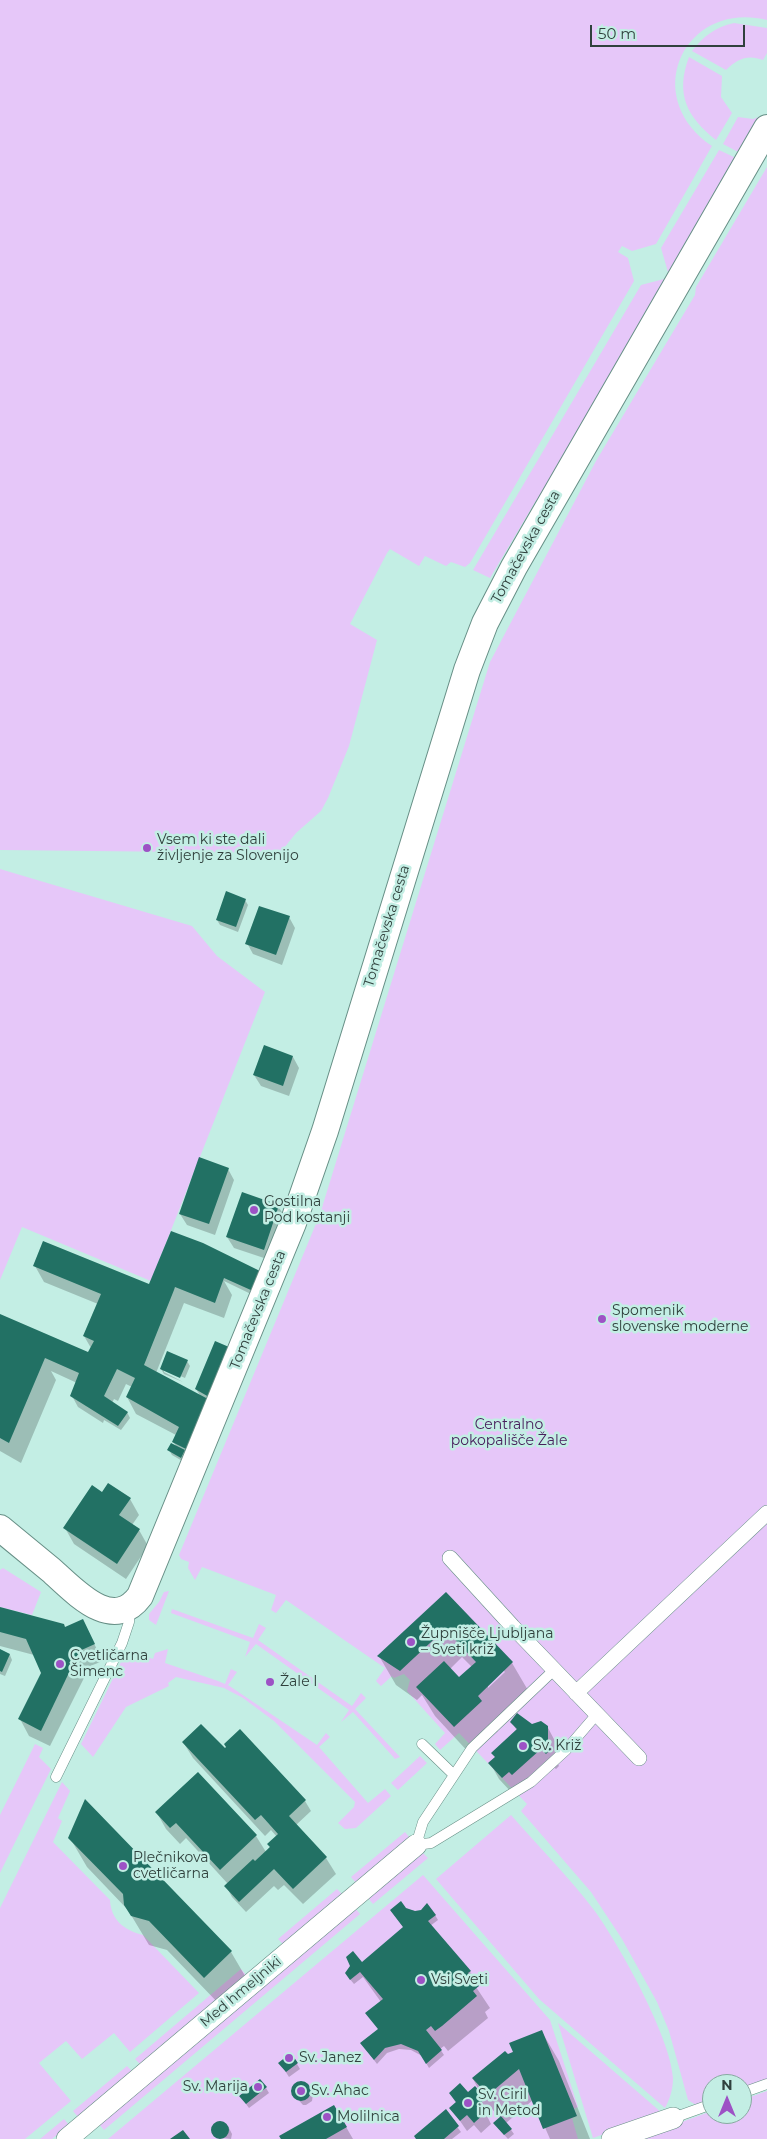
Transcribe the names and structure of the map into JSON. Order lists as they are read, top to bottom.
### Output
{
  "streets": {
    "street": ["Tomačevska cesta", "Med hmeljniki"]
  },
  "parks": ["Centralno pokopališče Žale"],
  "places": [
    "Vsem ki ste dali življenje za Slovenijo",
    "Gostilna Pod kostanji",
    "Spomenik slovenske moderne",
    "Župnišče Ljubljana – Sveti križ",
    "Cvetličarna Šimenc",
    "Žale I",
    "Sv. Križ",
    "Plečnikova cvetličarna",
    "Vsi Sveti",
    "Sv. Janez",
    "Sv. Marija",
    "Sv. Ahac",
    "Sv. Ciril in Metod",
    "Molilnica"
  ],
  "scale_bar": "50 m",
  "north": "top"
}
